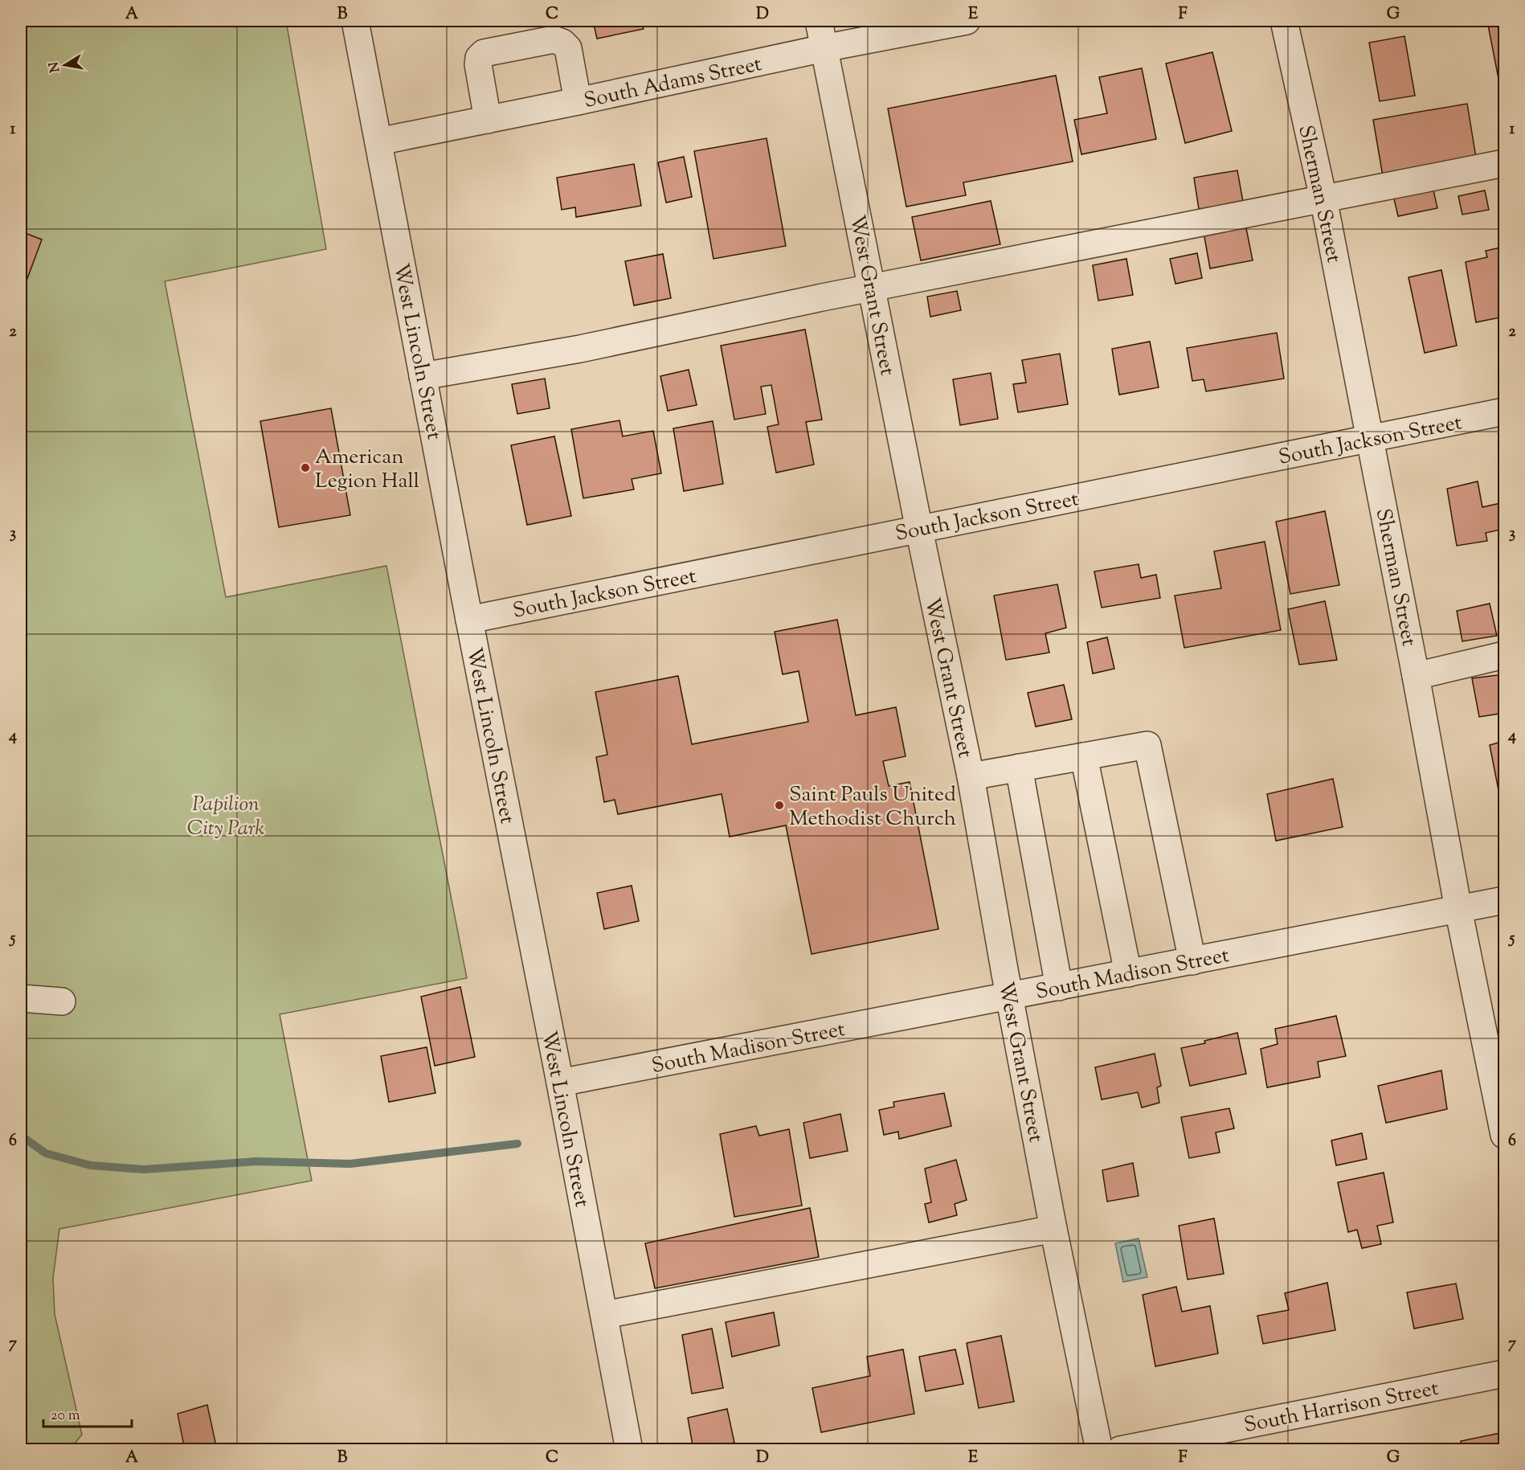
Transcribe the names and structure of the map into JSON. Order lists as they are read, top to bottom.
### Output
{
  "streets": {
    "street": [
      "South Adams Street",
      "Sherman Street",
      "West Grant Street",
      "West Lincoln Street",
      "South Jackson Street",
      "South Madison Street",
      "South Harrison Street"
    ]
  },
  "crossings": [
    ["South Adams Street", "West Grant Street"],
    ["South Adams Street", "West Lincoln Street"],
    ["Sherman Street", "South Jackson Street"],
    ["Sherman Street", "South Madison Street"],
    ["West Grant Street", "South Jackson Street"],
    ["West Grant Street", "South Madison Street"],
    ["West Lincoln Street", "South Jackson Street"],
    ["West Lincoln Street", "South Madison Street"]
  ],
  "parks": ["Papilion City Park"],
  "places": ["American Legion Hall", "Saint Pauls United Methodist Church"],
  "scale_bar": "20 m",
  "north": "left",
  "grid": {
    "columns": [
      "A",
      "B",
      "C",
      "D",
      "E",
      "F",
      "G"
    ],
    "rows": [
      "1",
      "2",
      "3",
      "4",
      "5",
      "6",
      "7"
    ]
  }
}
